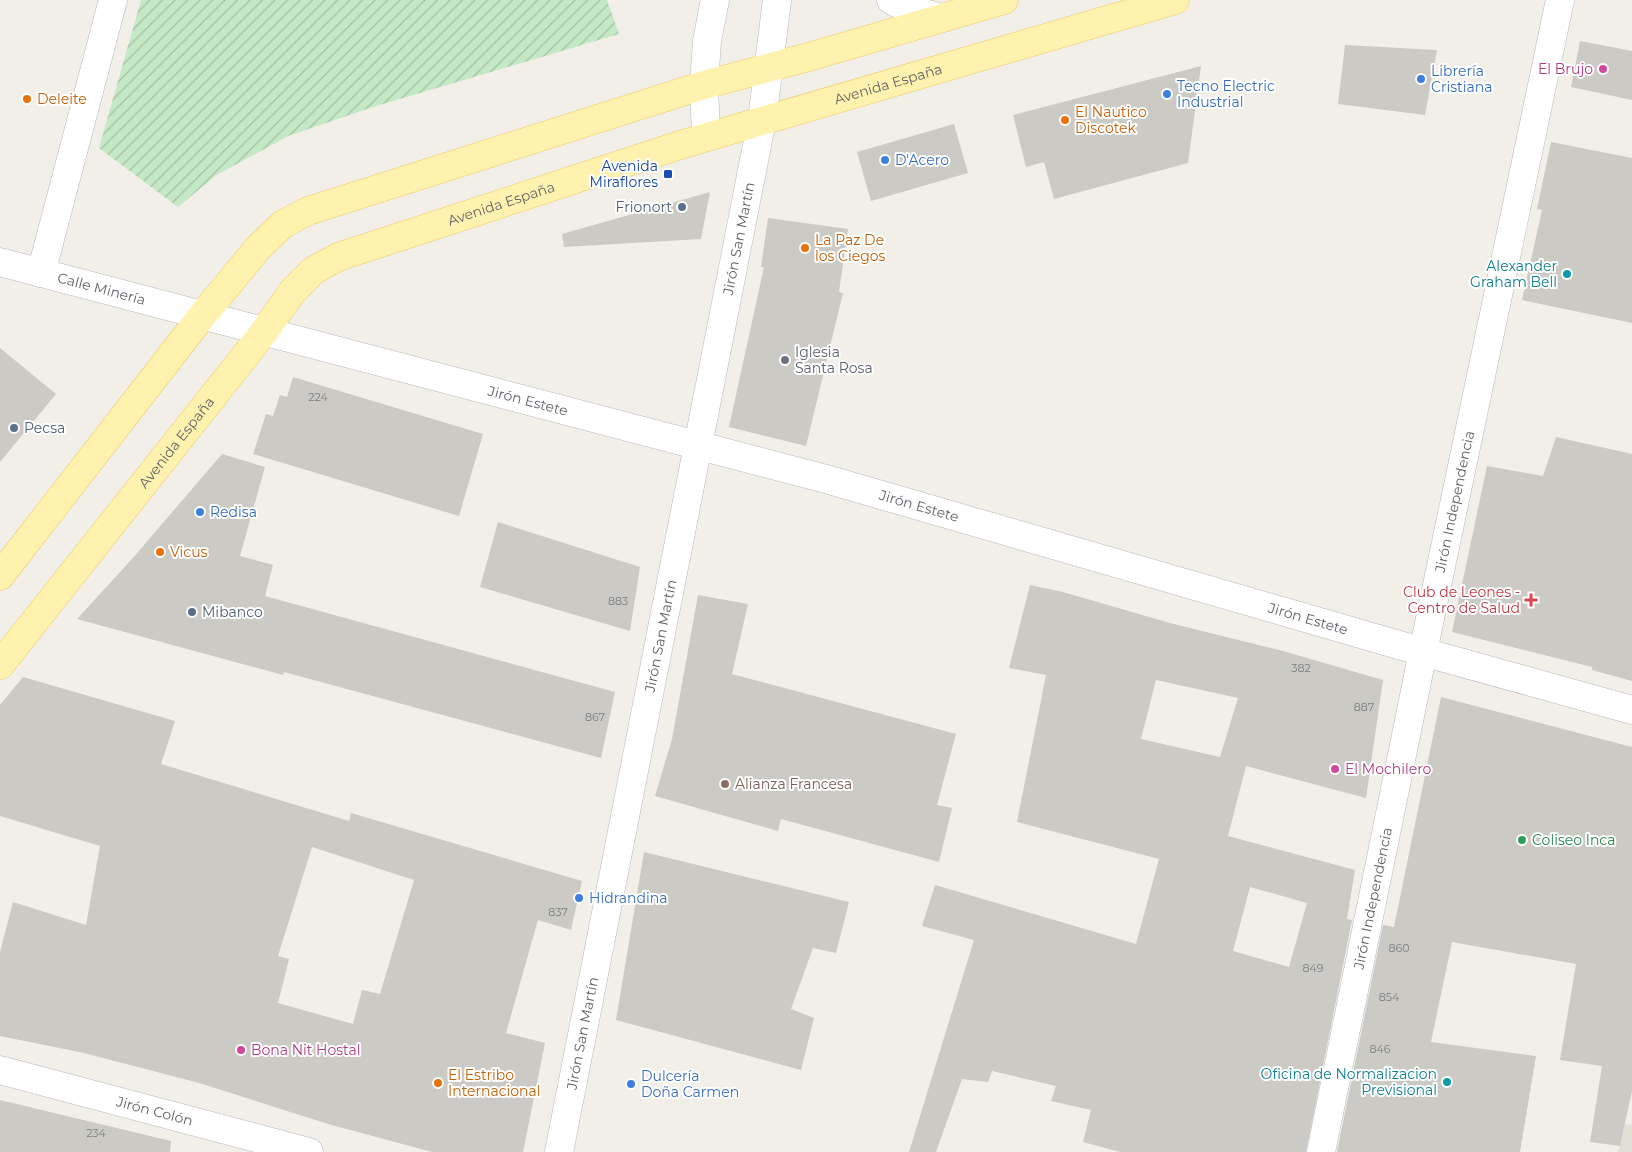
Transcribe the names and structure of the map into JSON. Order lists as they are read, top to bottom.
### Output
{
  "streets": {
    "main road": ["Avenida España"],
    "street": [
      "Jirón San Martín",
      "Calle Minería",
      "Jirón Estete",
      "Jirón Independencia",
      "Jirón Colón"
    ]
  },
  "crossings": [
    ["Avenida España", "Jirón San Martín"],
    ["Avenida España", "Jirón Estete"],
    ["Jirón San Martín", "Jirón Estete"],
    ["Calle Minería", "Jirón Estete"],
    ["Jirón Estete", "Jirón Independencia"]
  ],
  "places": {
    "other": [
      "El Brujo",
      "Librería Cristiana",
      "Tecno Electric Industrial",
      "Deleite",
      "El Nautico Discotek",
      "D'Acero",
      "Frionort",
      "La Paz De los Ciegos",
      "Alexander Graham Bell",
      "Iglesia Santa Rosa",
      "Pecsa",
      "Redisa",
      "Vicus",
      "Mibanco",
      "El Mochilero",
      "Alianza Francesa",
      "Coliseo Inca",
      "Hidrandina",
      "Bona Nit Hostal",
      "Oficina de Normalizacion Previsional",
      "El Estribo Internacional",
      "Dulcería Doña Carmen"
    ],
    "transit": ["Avenida Miraflores"],
    "health": ["Club de Leones - Centro de Salud"]
  },
  "house_numbers": [
    "224",
    "883",
    "382",
    "887",
    "867",
    "837",
    "860",
    "849",
    "854",
    "846",
    "234"
  ]
}
